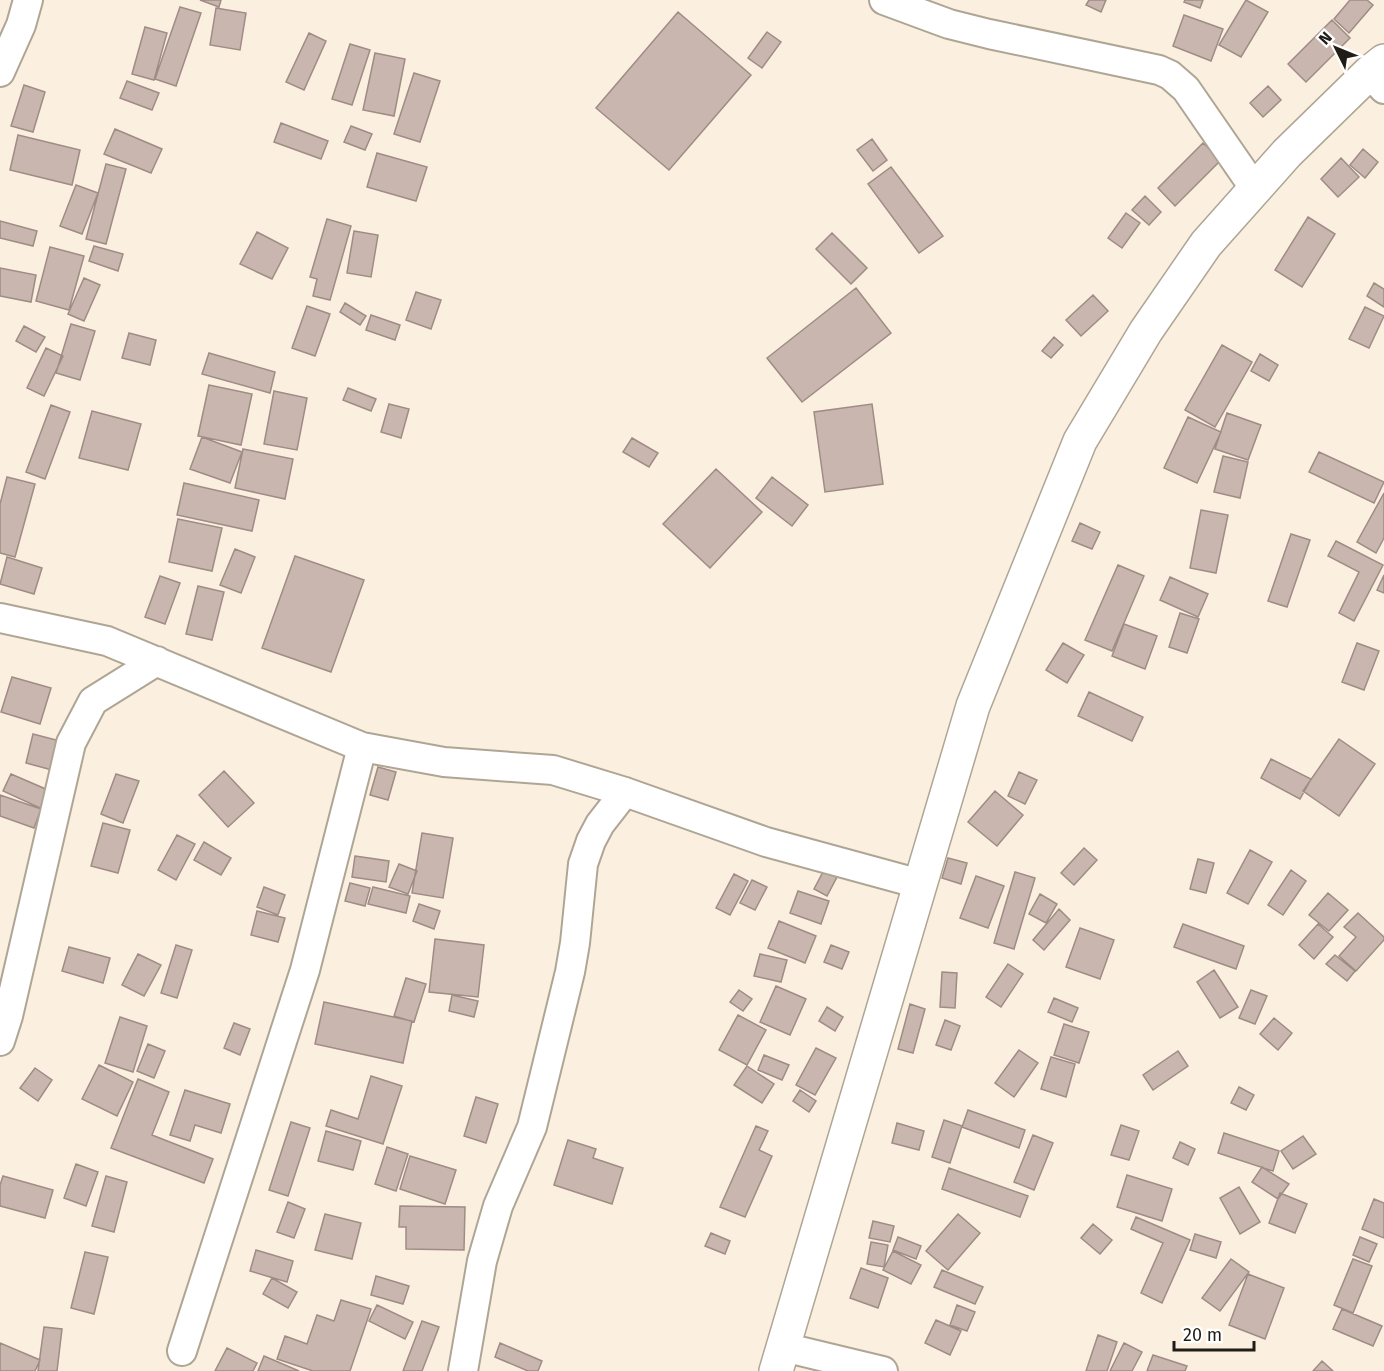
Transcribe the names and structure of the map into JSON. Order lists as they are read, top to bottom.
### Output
{
  "scale_bar": "20 m",
  "north": "top left"
}
